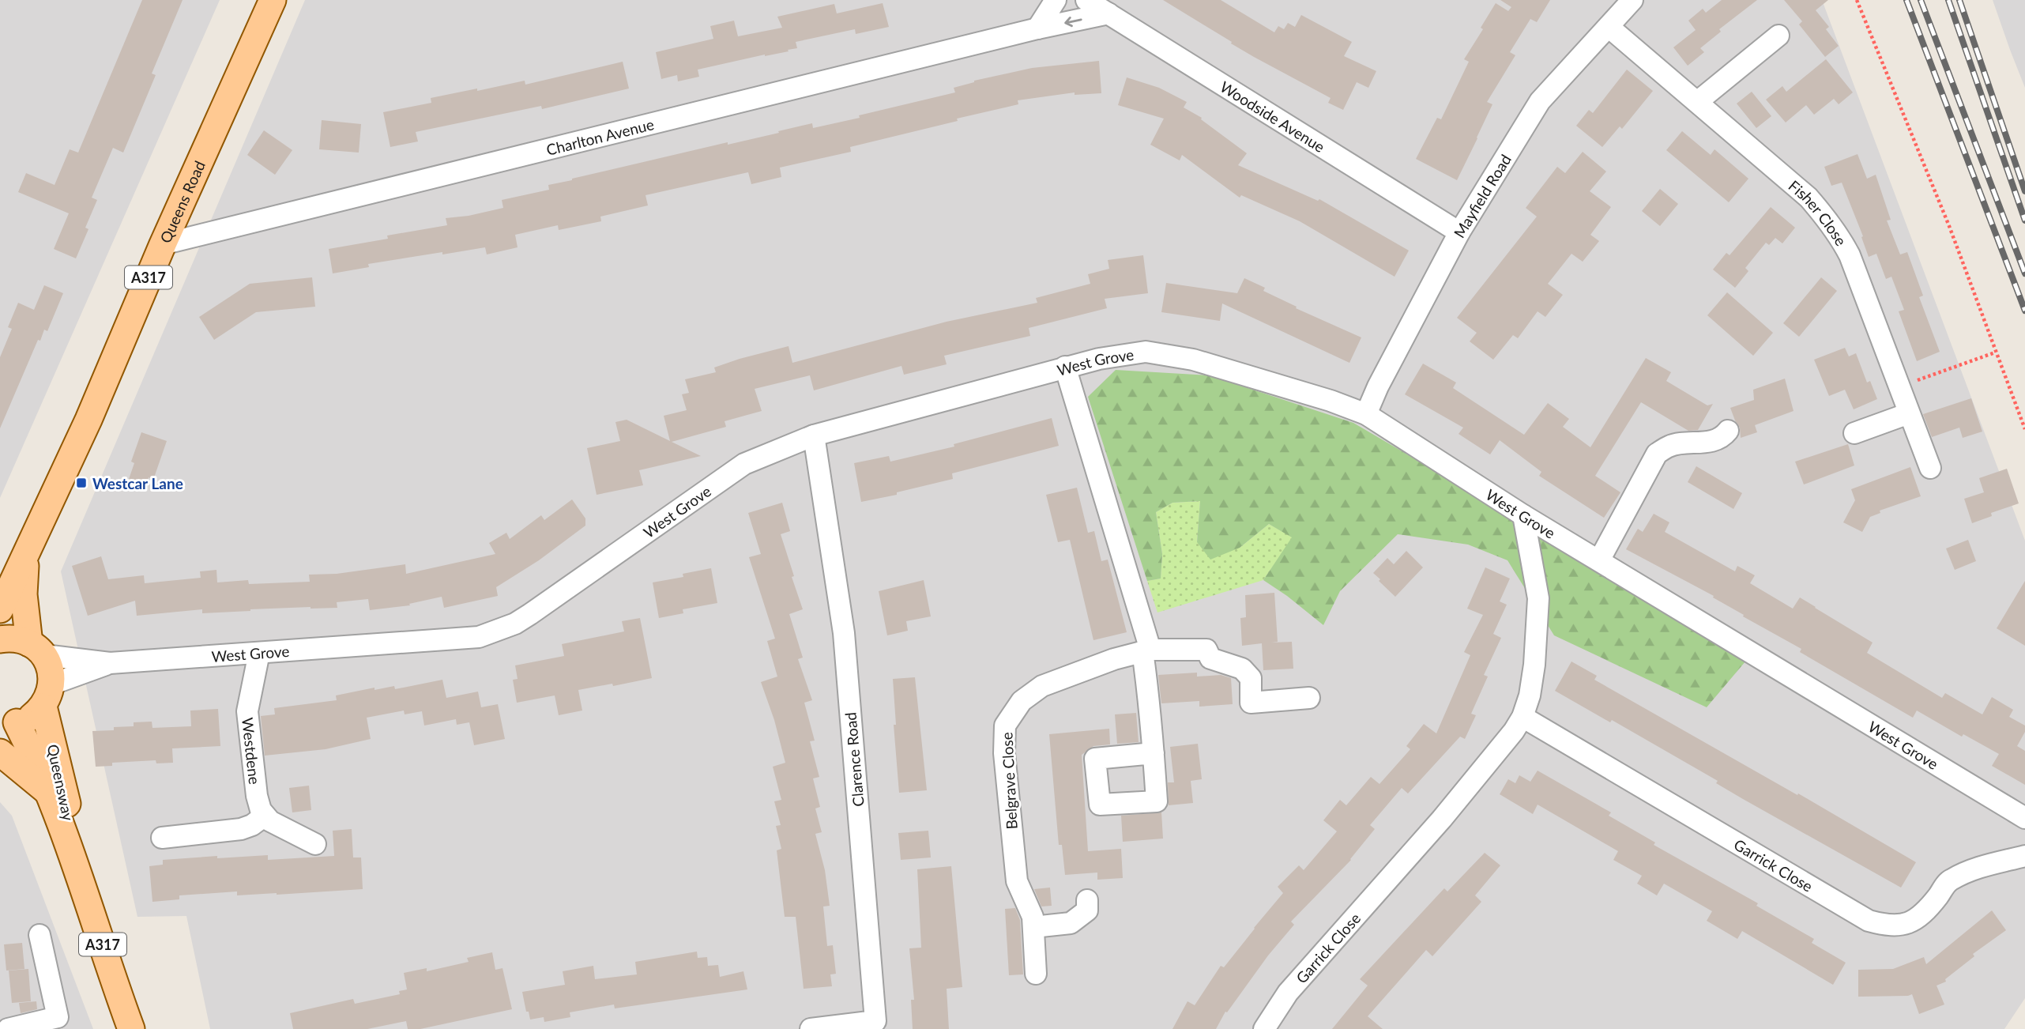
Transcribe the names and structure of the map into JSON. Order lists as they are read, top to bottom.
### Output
{
  "streets": {
    "main road": ["Queens Road", "A317", "Queensway"],
    "street": [
      "Woodside Avenue",
      "Charlton Avenue",
      "Mayfield Road",
      "Fisher Close",
      "West Grove",
      "Westdene",
      "Clarence Road",
      "Belgrave Close",
      "Garrick Close"
    ]
  },
  "crossings": [
    ["Woodside Avenue", "Charlton Avenue"],
    ["Woodside Avenue", "Mayfield Road"],
    ["Charlton Avenue", "Queens Road"],
    ["Mayfield Road", "Fisher Close"],
    ["Mayfield Road", "West Grove"],
    ["Queens Road", "West Grove"],
    ["Queens Road", "Queensway"],
    ["A317", "Queensway"],
    ["West Grove", "Westdene"],
    ["West Grove", "Clarence Road"],
    ["West Grove", "Queensway"],
    ["West Grove", "Garrick Close"]
  ],
  "places": {
    "transit": ["Westcar Lane"]
  }
}
